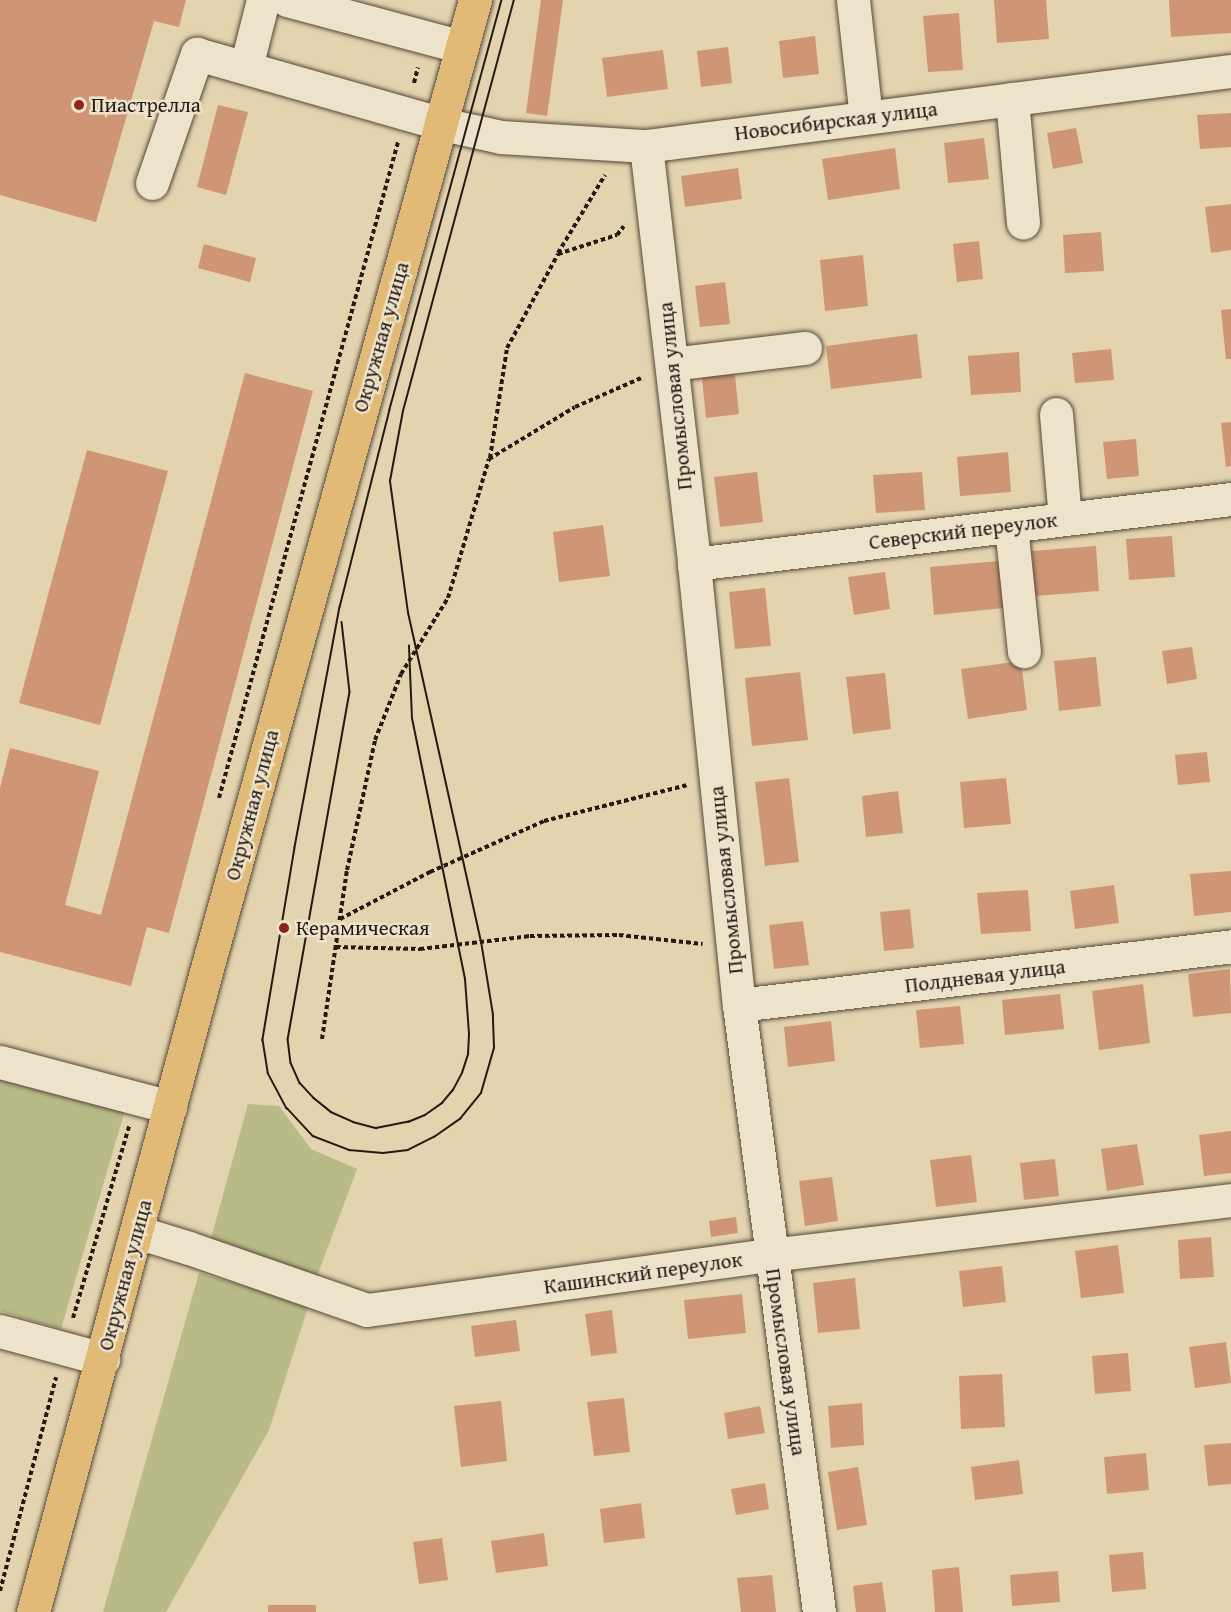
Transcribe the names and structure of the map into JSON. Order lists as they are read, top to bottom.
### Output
{
  "streets": {
    "main road": ["Окружная улица"],
    "street": [
      "Новосибирская улица",
      "Промысловая улица",
      "Северский переулок",
      "Полдневая улица",
      "Кашинский переулок"
    ]
  },
  "crossings": [
    ["Новосибирская улица", "Окружная улица"],
    ["Новосибирская улица", "Промысловая улица"],
    ["Окружная улица", "Кашинский переулок"],
    ["Промысловая улица", "Северский переулок"],
    ["Промысловая улица", "Полдневая улица"],
    ["Промысловая улица", "Кашинский переулок"]
  ],
  "places": ["Пиастрелла", "Керамическая"]
}
